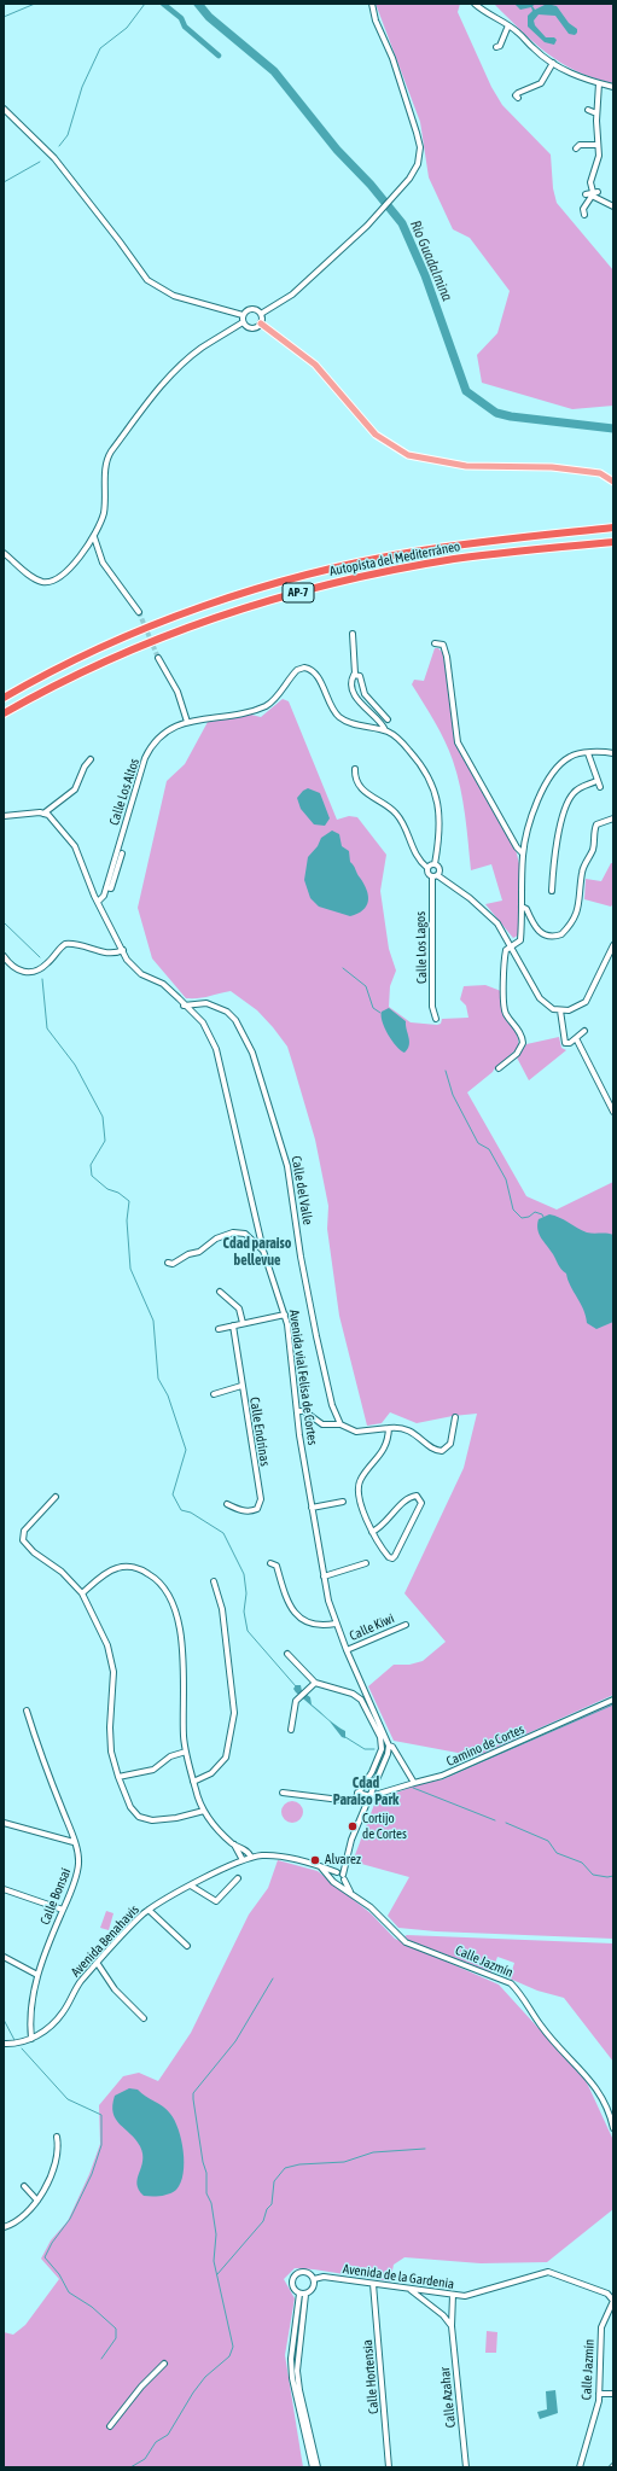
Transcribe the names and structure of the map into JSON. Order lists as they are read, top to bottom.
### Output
{
  "streets": {
    "highway": ["Autopista del Mediterráneo", "AP-7"],
    "street": [
      "Calle Los Altos",
      "Calle Los Lagos",
      "Calle del Valle",
      "Avenida vial Felisa de Cortes",
      "Calle Endrinas",
      "Calle Kiwi",
      "Camino de Cortes",
      "Calle Bonsai",
      "Avenida Benahavis",
      "Calle Jazmín",
      "Avenida de la Gardenia",
      "Calle Hortensia",
      "Calle Azahar"
    ]
  },
  "crossings": [
    ["Calle Los Altos", "Avenida vial Felisa de Cortes"],
    ["Calle del Valle", "Avenida vial Felisa de Cortes"],
    ["Avenida vial Felisa de Cortes", "Calle Kiwi"],
    ["Avenida vial Felisa de Cortes", "Camino de Cortes"],
    ["Calle Bonsai", "Avenida Benahavis"],
    ["Avenida Benahavis", "Calle Jazmín"],
    ["Calle Jazmín", "Avenida de la Gardenia"],
    ["Avenida de la Gardenia", "Calle Hortensia"],
    ["Avenida de la Gardenia", "Calle Azahar"]
  ],
  "districts": ["Cdad paraiso bellevue", "Cdad Paraiso Park"],
  "water": ["Rio Guadalmina"],
  "places": ["Cortijo de Cortes", "Alvarez"]
}
